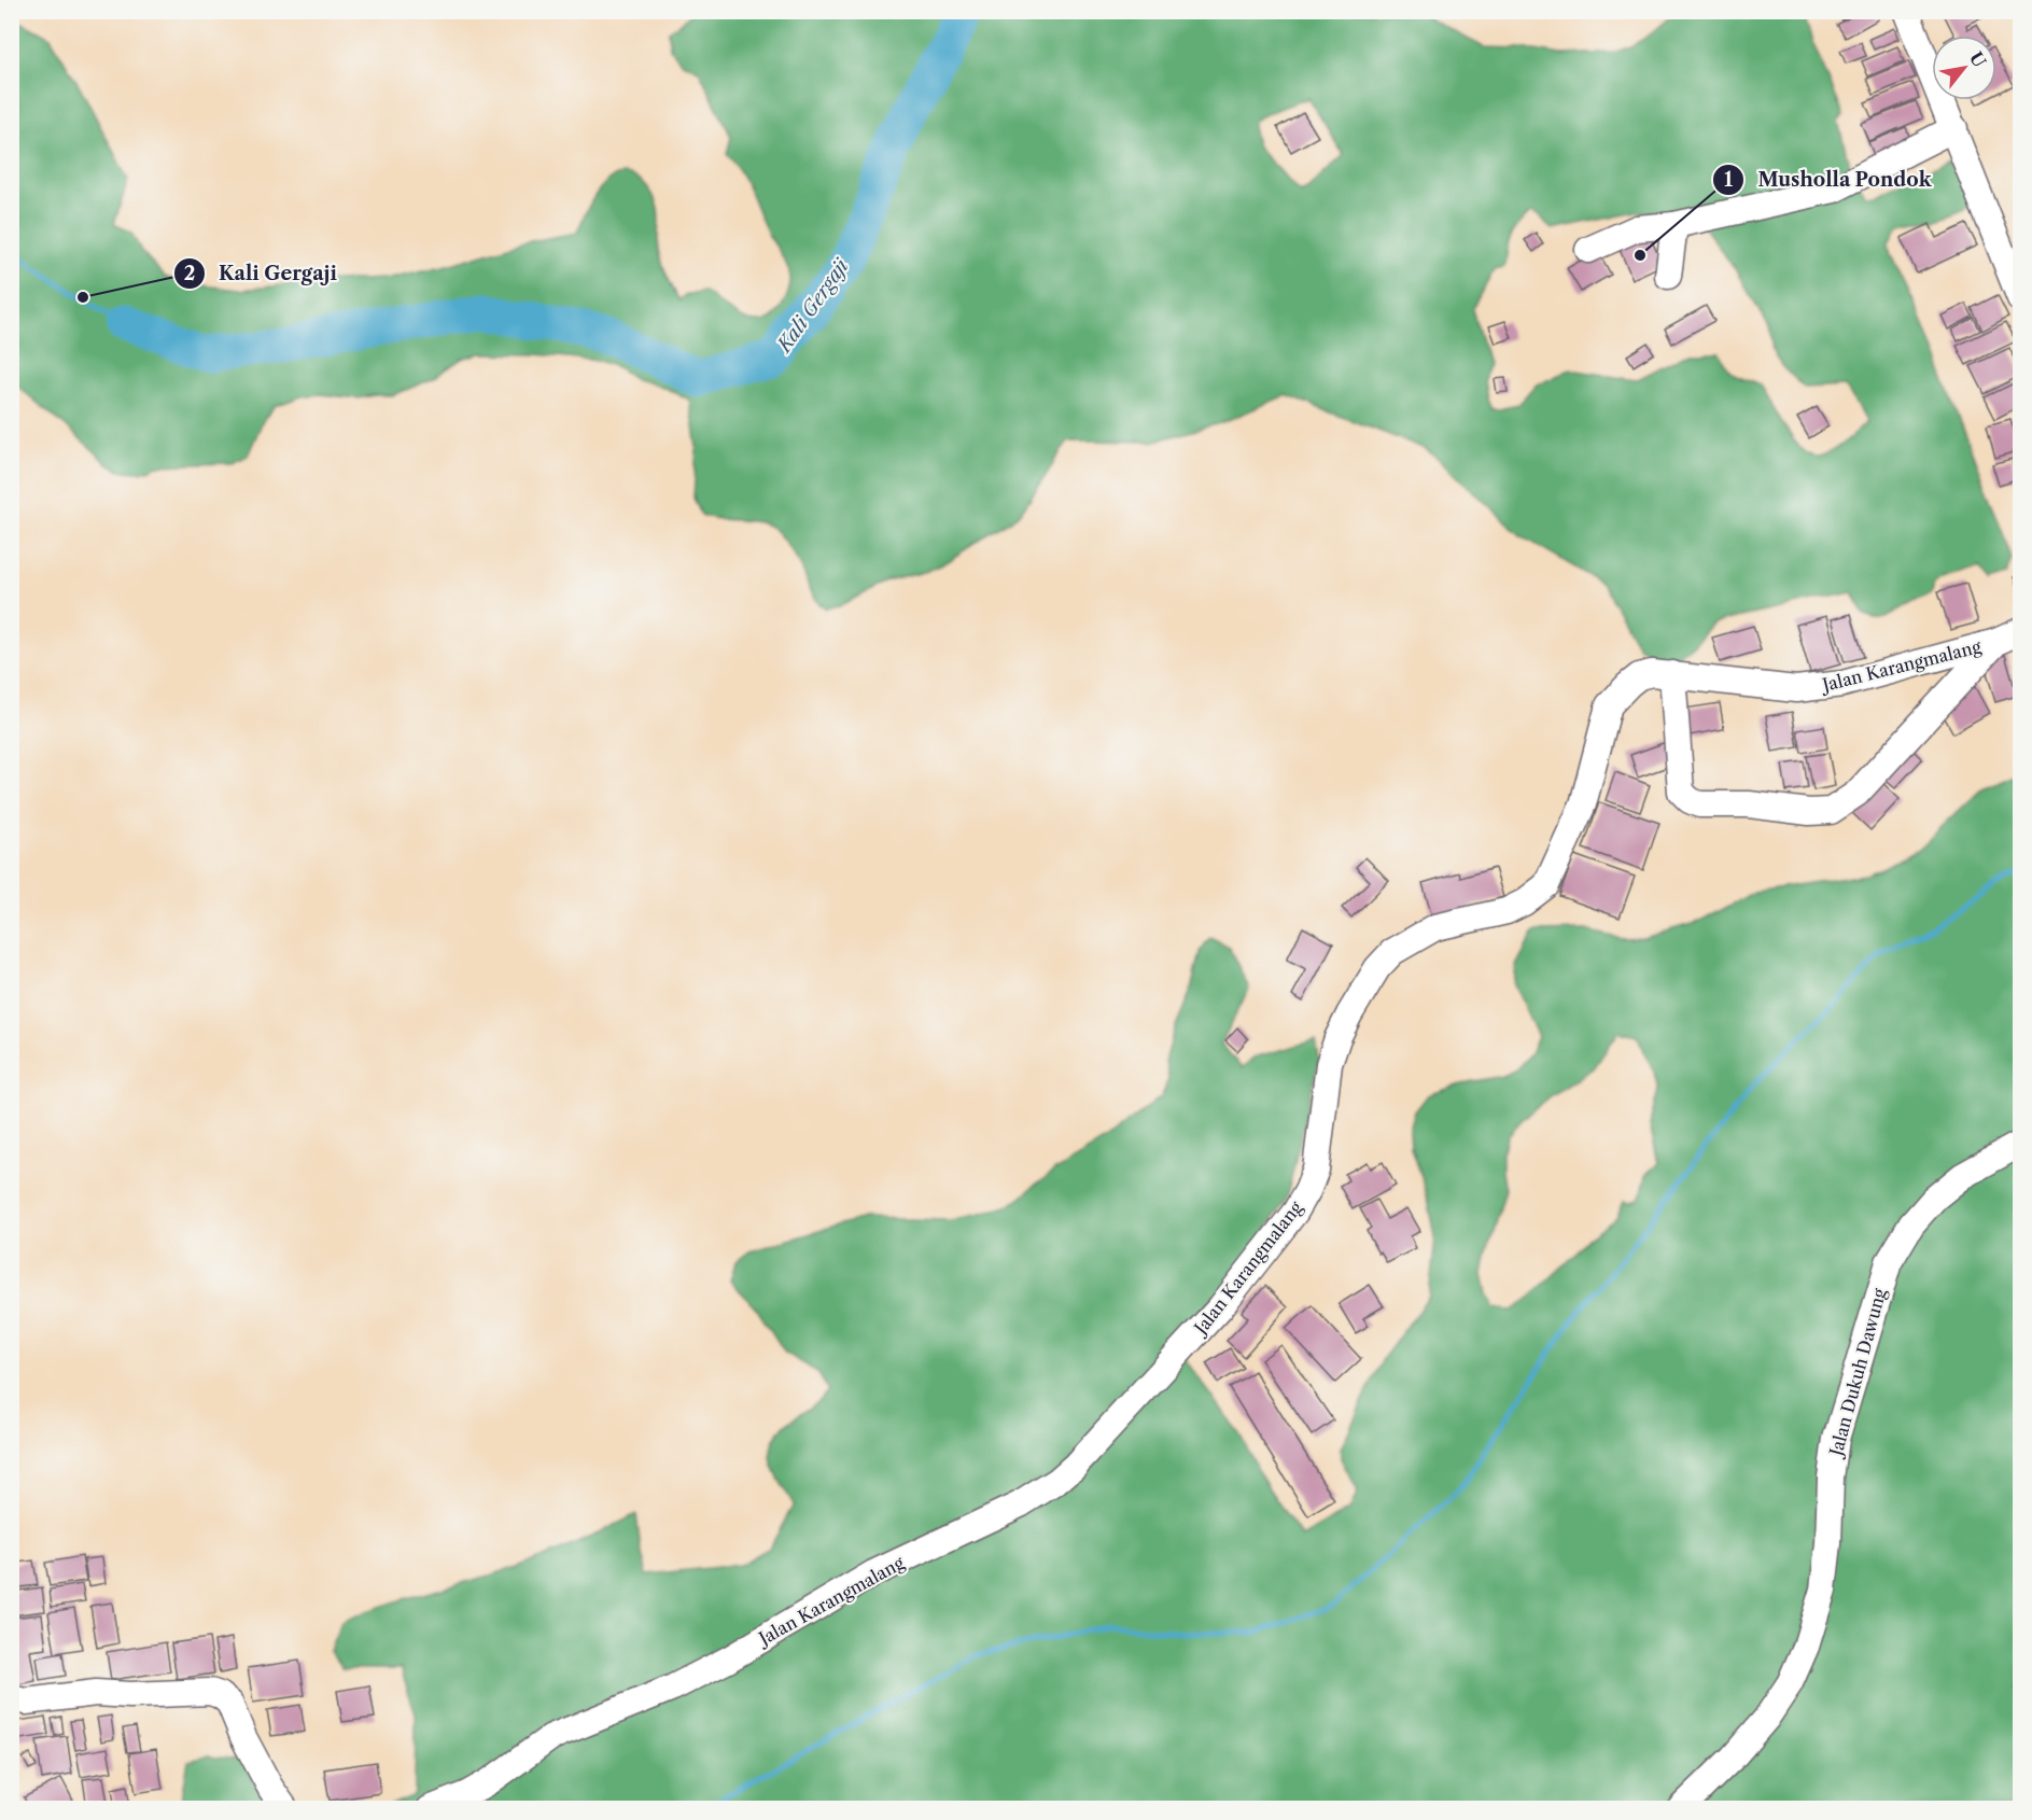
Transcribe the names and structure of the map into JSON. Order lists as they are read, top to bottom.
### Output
{
  "streets": {
    "street": ["Jalan Karangmalang", "Jalan Dukuh Dawung"]
  },
  "water": ["Kali Gergaji"],
  "places": ["Musholla Pondok", "Kali Gergaji"],
  "north": "top right"
}
